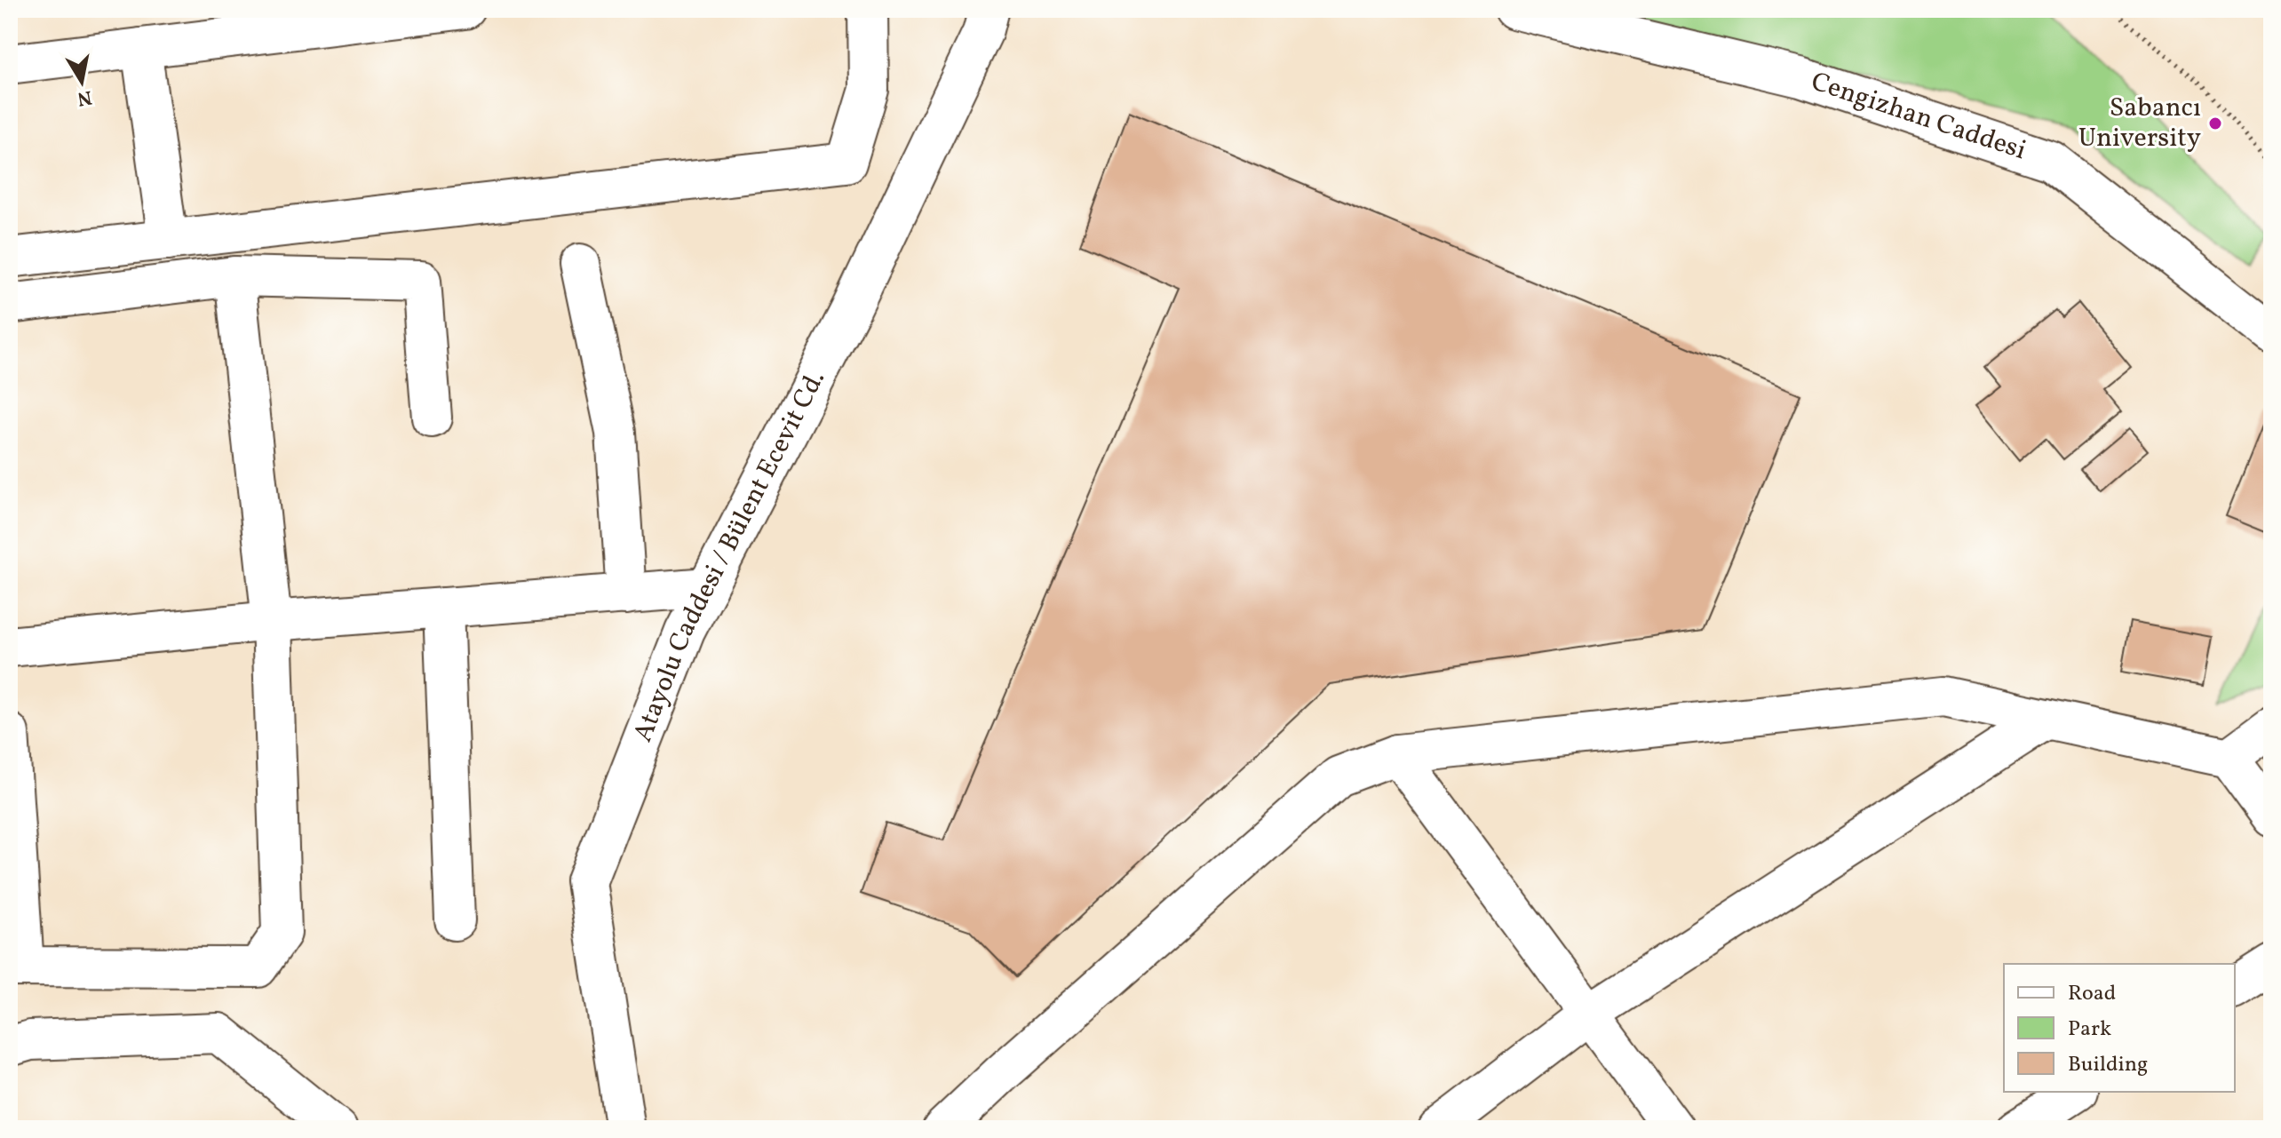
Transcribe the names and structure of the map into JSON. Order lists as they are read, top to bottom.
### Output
{
  "streets": {
    "street": ["Cengizhan Caddesi", "Atayolu Caddesi / Bülent Ecevit Cd."]
  },
  "places": ["Sabancı University"],
  "legend": ["Road", "Park", "Building"],
  "north": "bottom"
}
